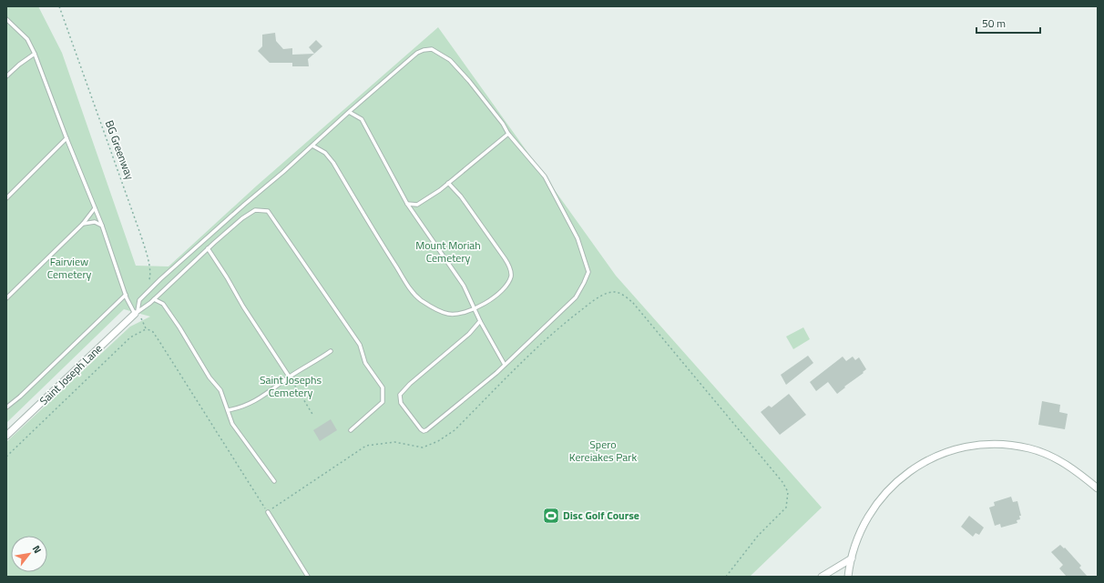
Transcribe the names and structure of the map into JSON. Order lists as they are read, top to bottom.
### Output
{
  "streets": {
    "street": ["Saint Joseph Lane"],
    "path": ["BG Greenway"]
  },
  "parks": [
    "Mount Moriah Cemetery",
    "Fairview Cemetery",
    "Saint Josephs Cemetery",
    "Spero Kereiakes Park"
  ],
  "places": {
    "sports": ["Disc Golf Course"]
  },
  "scale_bar": "50 m",
  "north": "top right"
}
